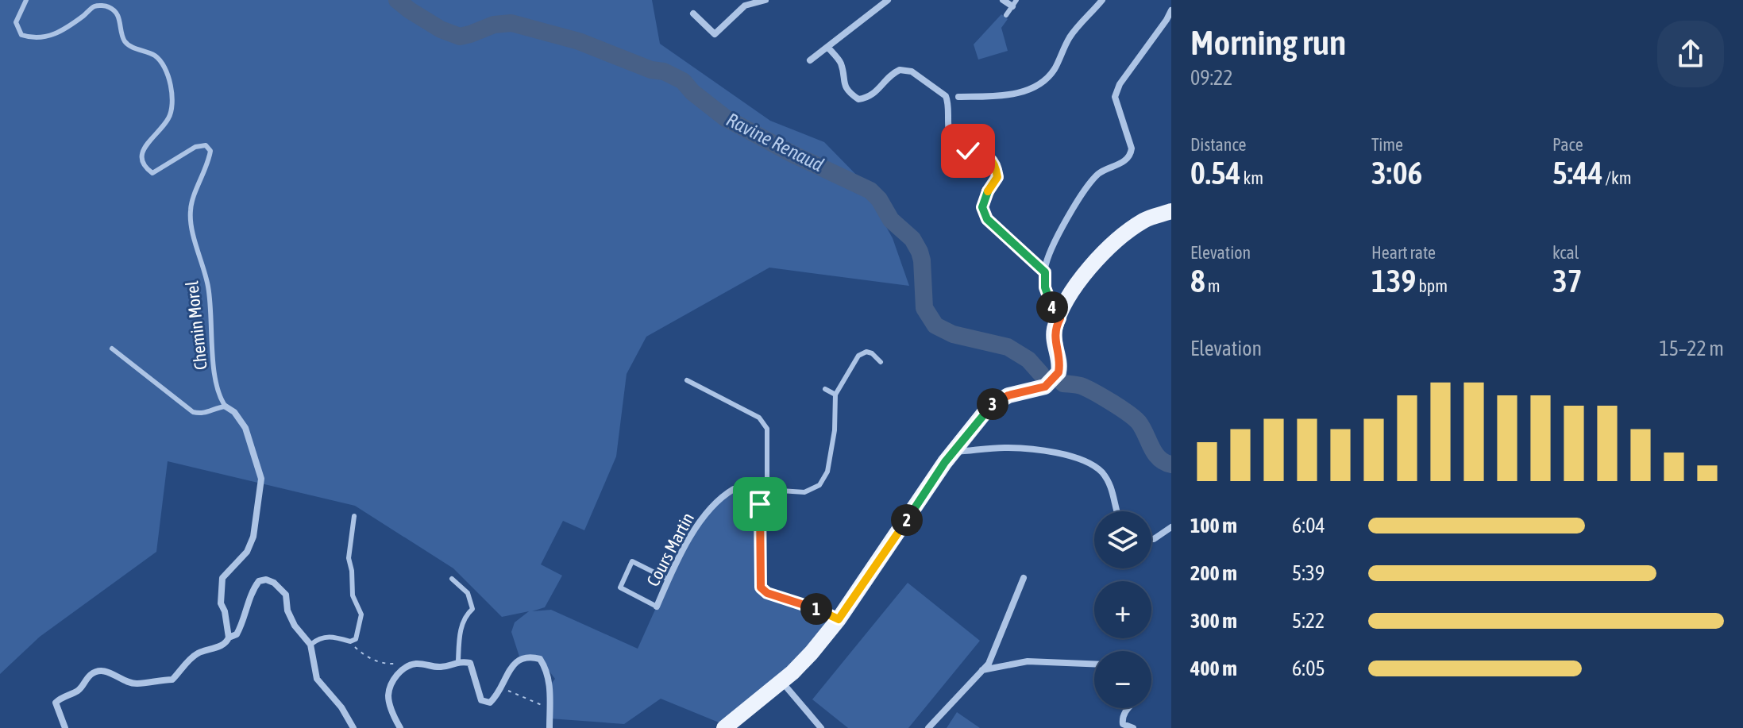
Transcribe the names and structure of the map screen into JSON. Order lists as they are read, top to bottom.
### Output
{
  "streets": {
    "street": ["Chemin Morel", "Cours Martin"]
  },
  "water": ["Ravine Renaud"],
  "page": {
    "heading": ["Morning run", "09:22"],
    "stats": [
      ["Distance", "0.54 km"],
      ["Time", "3:06"],
      ["Pace", "5:44 /km"],
      ["Elevation", "8 m"],
      ["Heart rate", "139 bpm"],
      ["kcal", "37"]
    ],
    "pins": [
      "4",
      "3",
      "2",
      "1"
    ],
    "chart": ["Elevation", "15–22 m"],
    "list": [
      {
        "name": "100 m",
        "note": "6:04"
      },
      {
        "name": "200 m",
        "note": "5:39"
      },
      {
        "name": "300 m",
        "note": "5:22"
      },
      {
        "name": "400 m",
        "note": "6:05"
      }
    ],
    "map_buttons": ["+", "−"]
  }
}
